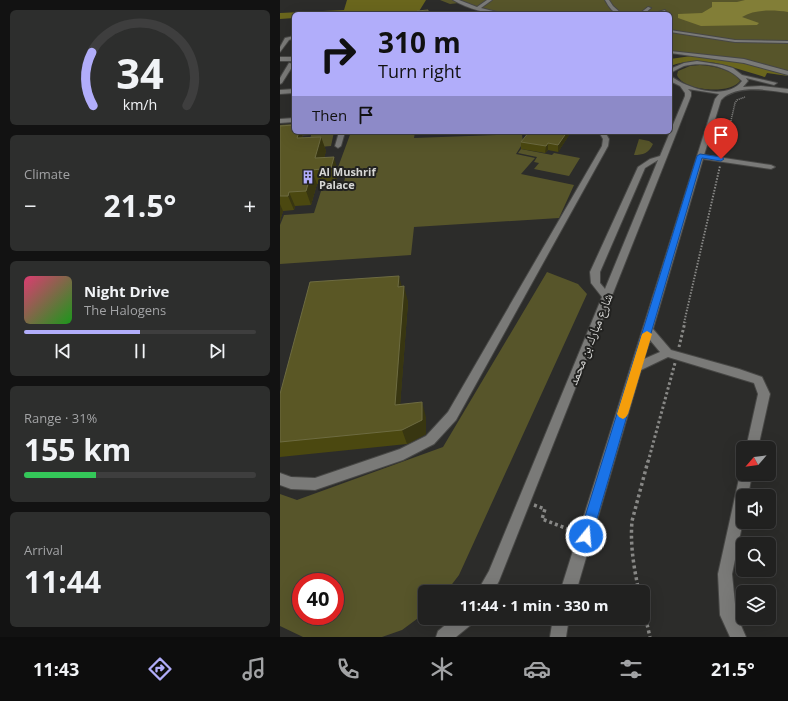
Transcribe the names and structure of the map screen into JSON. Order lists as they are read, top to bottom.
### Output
{
  "streets": {
    "street": ["شارع مبارك بن محمد"]
  },
  "places": {
    "building": ["Al Mushrif Palace"]
  },
  "north": "bottom left",
  "page": {
    "turn": ["310 m", "Turn right"],
    "then": "Then",
    "tile": [
      "Climate",
      ["Range · 31%", "155 km"],
      ["Arrival", "11:44"]
    ],
    "heat": ["−", "21.5°", "+"],
    "song": ["Night Drive", "The Halogens"],
    "limit": "40",
    "trip": "11:44 · 1 min · 330 m",
    "tabs": ["11:43", "21.5°"],
    "gauge": ["34", "km/h"]
  }
}
